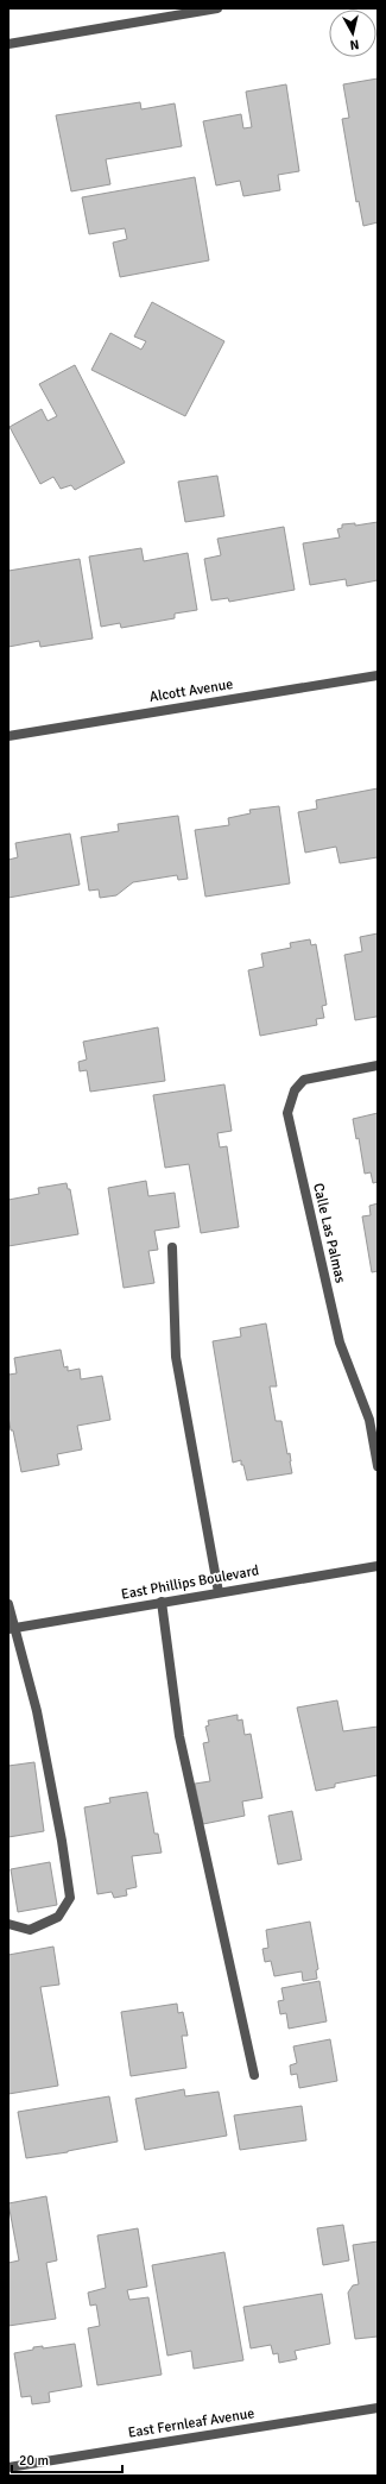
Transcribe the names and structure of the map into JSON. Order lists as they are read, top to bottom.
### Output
{
  "streets": {
    "street": [
      "Alcott Avenue",
      "Calle Las Palmas",
      "East Phillips Boulevard",
      "East Fernleaf Avenue"
    ]
  },
  "scale_bar": "20 m",
  "north": "bottom"
}
